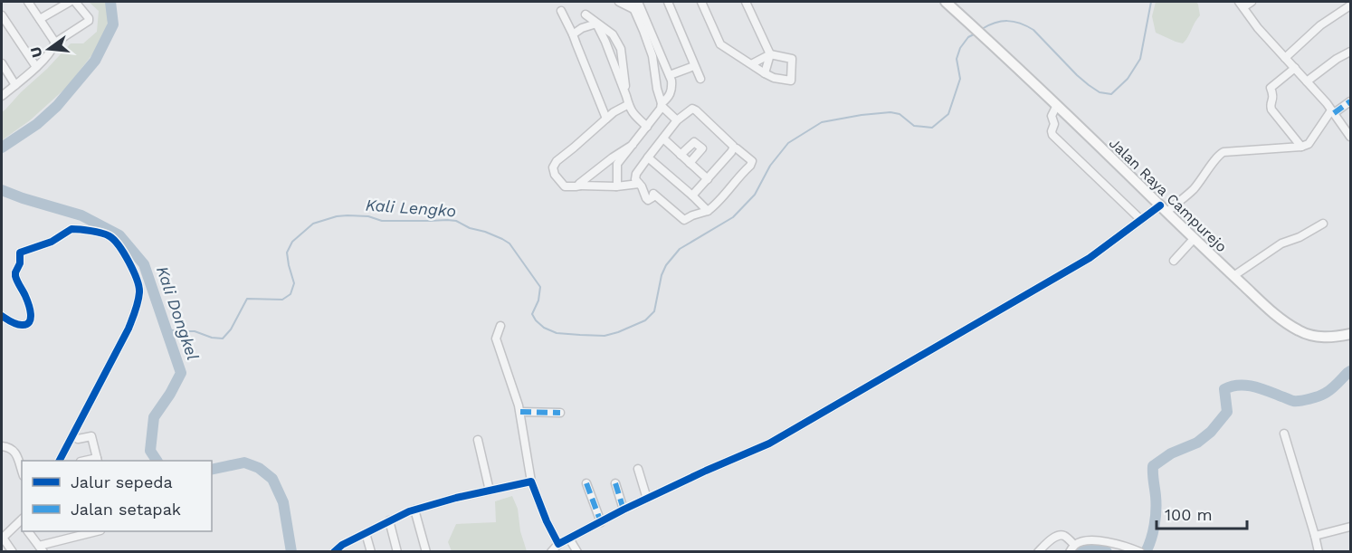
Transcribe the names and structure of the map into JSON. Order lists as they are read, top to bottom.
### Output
{
  "streets": {
    "main road": ["Jalan Raya Campurejo"]
  },
  "water": ["Kali Lengko", "Kali Dongkel"],
  "legend": ["Jalur sepeda", "Jalan setapak"],
  "scale_bar": "100 m",
  "north": "left"
}
